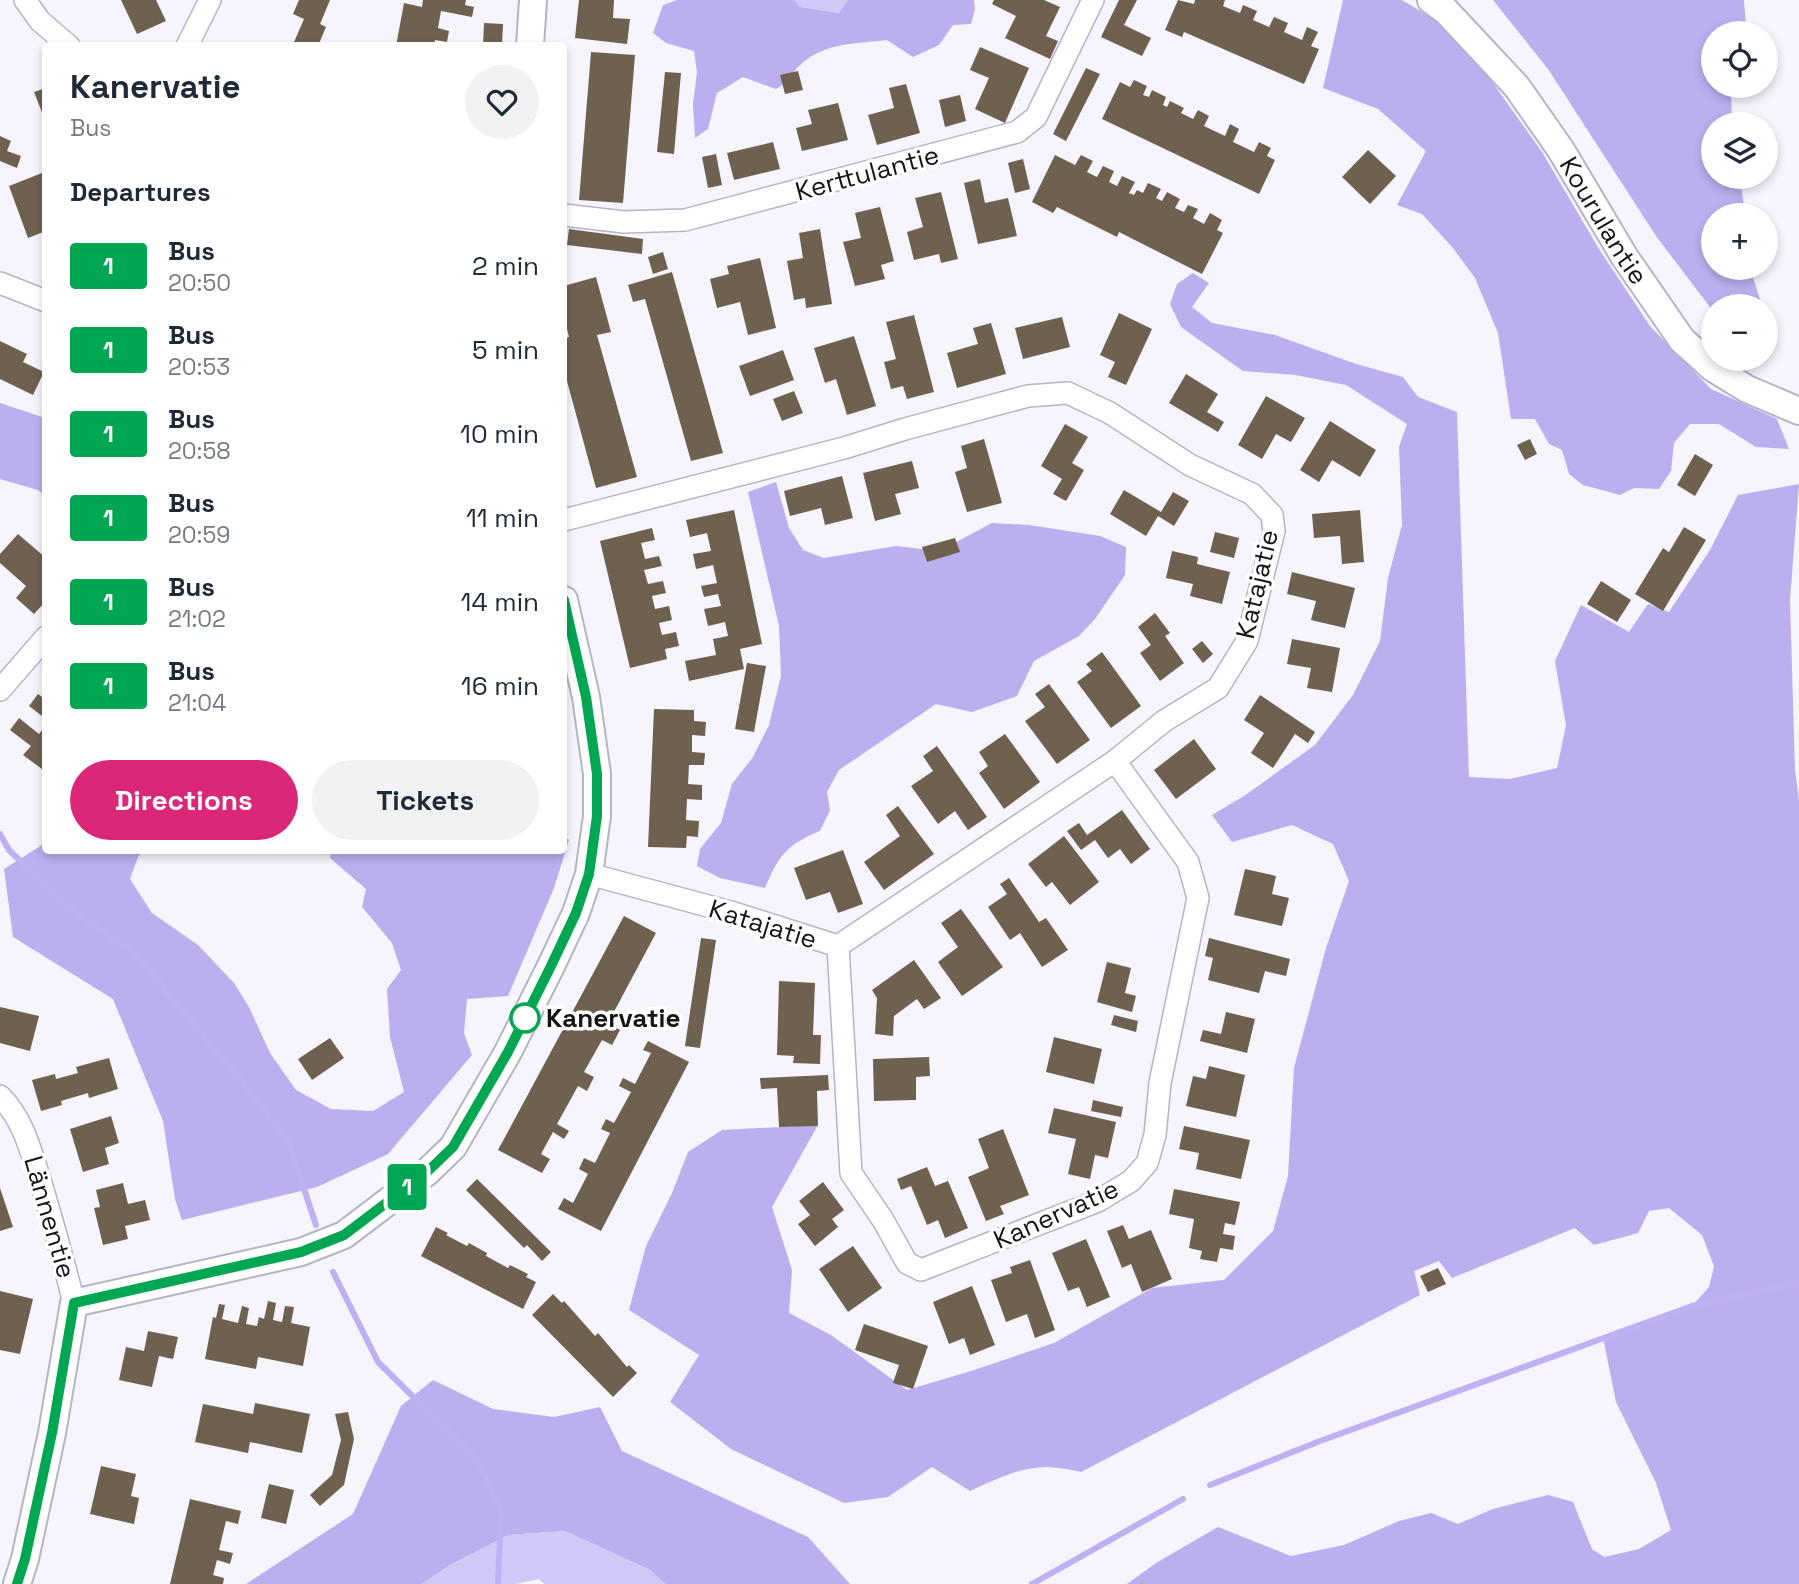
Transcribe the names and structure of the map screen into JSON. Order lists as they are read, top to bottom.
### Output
{
  "streets": {
    "street": [
      "Kerttulantie",
      "Kourulantie",
      "Katajatie",
      "Kanervatie",
      "Lännentie"
    ]
  },
  "crossings": [
    ["Katajatie", "Kanervatie"]
  ],
  "places": ["Kanervatie"],
  "lines": ["bus line 1"],
  "page": {
    "on_map": "1",
    "map_buttons": ["+", "−"],
    "heading": [
      ["Kanervatie", "Bus"],
      "Departures"
    ],
    "list": [
      {
        "mark": "1",
        "name": "Bus",
        "note": "20:50",
        "value": "2 min"
      },
      {
        "mark": "1",
        "name": "Bus",
        "note": "20:53",
        "value": "5 min"
      },
      {
        "mark": "1",
        "name": "Bus",
        "note": "20:58",
        "value": "10 min"
      },
      {
        "mark": "1",
        "name": "Bus",
        "note": "20:59",
        "value": "11 min"
      },
      {
        "mark": "1",
        "name": "Bus",
        "note": "21:02",
        "value": "14 min"
      },
      {
        "mark": "1",
        "name": "Bus",
        "note": "21:04",
        "value": "16 min"
      }
    ],
    "buttons": ["Directions", "Tickets"]
  }
}
